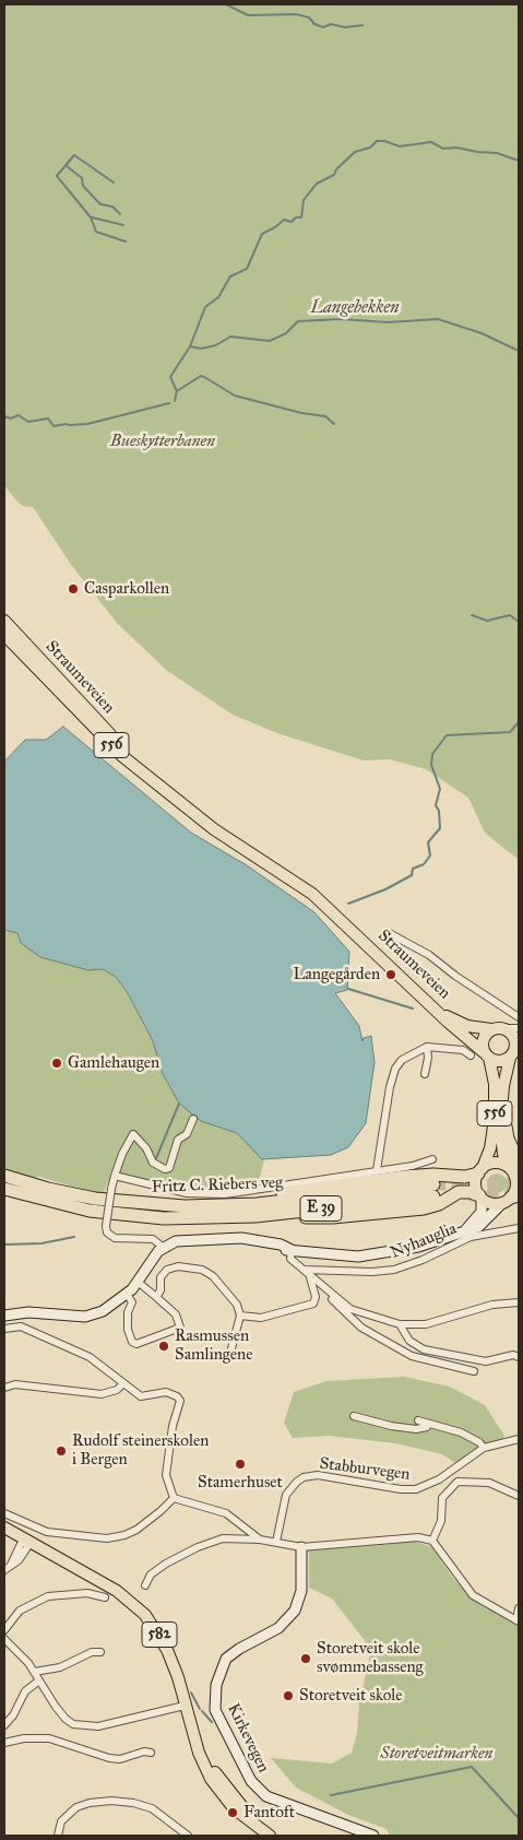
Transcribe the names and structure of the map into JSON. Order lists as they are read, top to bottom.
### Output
{
  "streets": {
    "highway": ["Fritz C. Riebers veg", "E 39"],
    "main road": [
      "Straumeveien",
      "556",
      "582",
      "Kirkevegen"
    ],
    "street": ["Nyhauglia", "Stabburvegen"]
  },
  "crossings": [
    ["Straumeveien", "556"],
    ["556", "E 39"],
    ["Fritz C. Riebers veg", "E 39"]
  ],
  "water": ["Langebekken"],
  "parks": ["Bueskytterbanen", "Storetveitmarken"],
  "places": [
    "Casparkollen",
    "Langegården",
    "Gamlehaugen",
    "Rasmussen Samlingene",
    "Rudolf steinerskolen i Bergen",
    "Stamerhuset",
    "Storetveit skole svømmebasseng",
    "Storetveit skole",
    "Fantoft"
  ]
}
